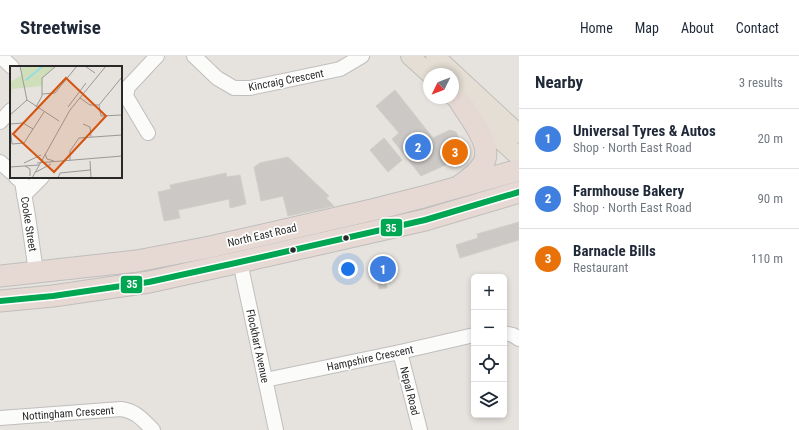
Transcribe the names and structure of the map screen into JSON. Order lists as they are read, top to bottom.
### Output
{
  "streets": {
    "highway": ["North East Road"],
    "street": [
      "Kincraig Crescent",
      "Cooke Street",
      "Flockhart Avenue",
      "Hampshire Crescent",
      "Nepal Road",
      "Nottingham Crescent"
    ]
  },
  "crossings": [
    ["Cooke Street", "North East Road"],
    ["North East Road", "Flockhart Avenue"],
    ["Flockhart Avenue", "Hampshire Crescent"],
    ["Hampshire Crescent", "Nepal Road"]
  ],
  "lines": ["transit line 35"],
  "north": "bottom left",
  "page": {
    "header": "Streetwise",
    "nav": [
      "Home",
      "Map",
      "About",
      "Contact"
    ],
    "heading": ["Nearby", "3 results"],
    "list": [
      {
        "mark": "1",
        "name": "Universal Tyres & Autos",
        "note": "Shop · North East Road",
        "value": "20 m"
      },
      {
        "mark": "2",
        "name": "Farmhouse Bakery",
        "note": "Shop · North East Road",
        "value": "90 m"
      },
      {
        "mark": "3",
        "name": "Barnacle Bills",
        "note": "Restaurant",
        "value": "110 m"
      }
    ],
    "pins": ["2", "3", "1"],
    "map_buttons": ["+", "−"]
  }
}
